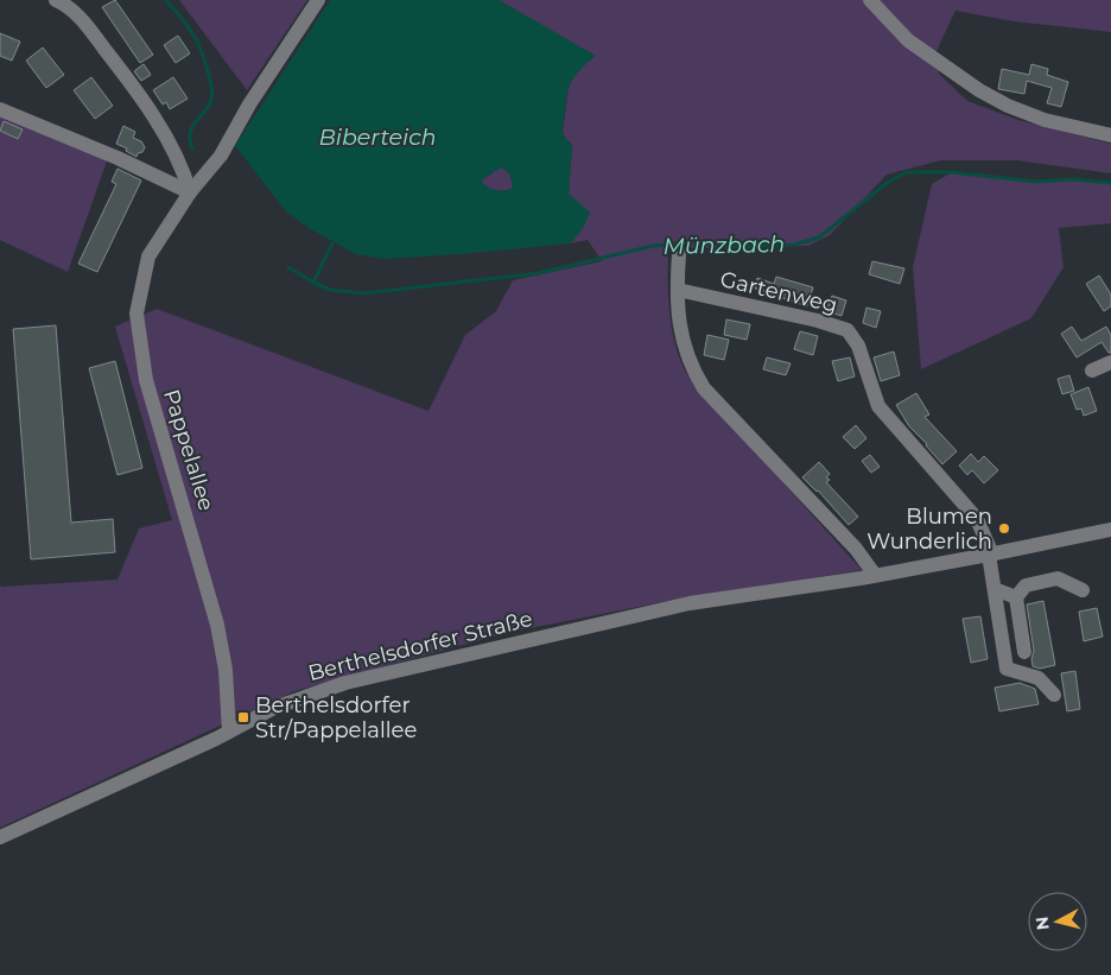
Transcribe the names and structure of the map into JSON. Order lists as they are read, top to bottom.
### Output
{
  "streets": {
    "street": ["Gartenweg", "Pappelallee", "Berthelsdorfer Straße"]
  },
  "crossings": [
    ["Gartenweg", "Berthelsdorfer Straße"],
    ["Pappelallee", "Berthelsdorfer Straße"]
  ],
  "water": ["Biberteich", "Münzbach"],
  "places": {
    "other": ["Blumen Wunderlich"],
    "transit": ["Berthelsdorfer Str/Pappelallee"]
  },
  "north": "left"
}
